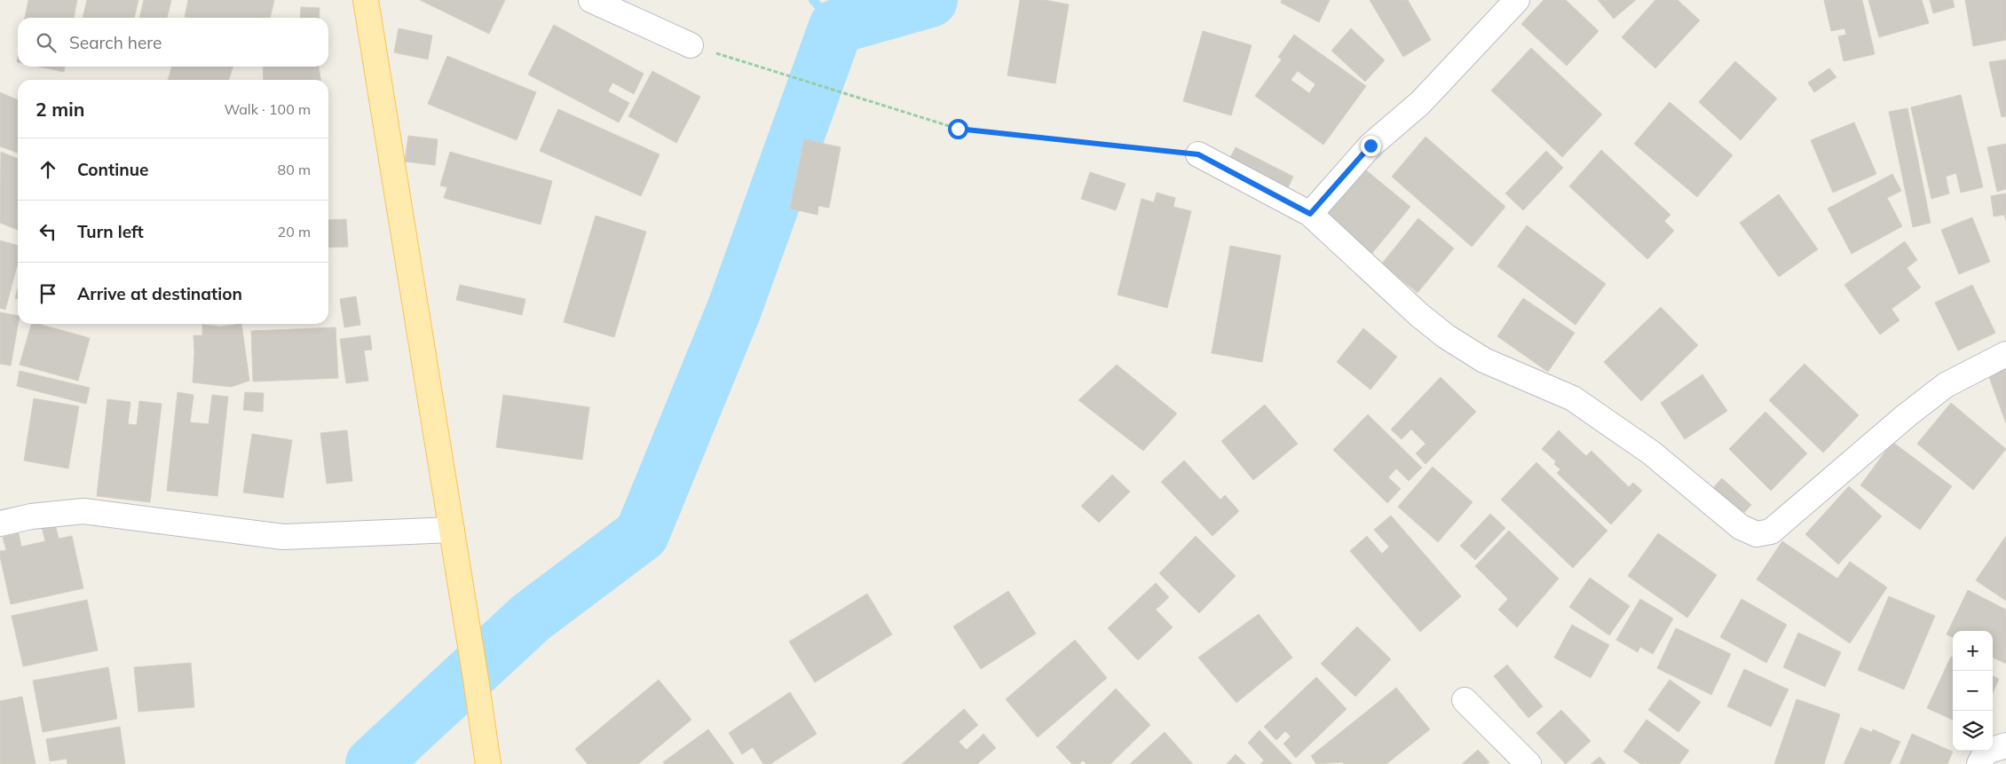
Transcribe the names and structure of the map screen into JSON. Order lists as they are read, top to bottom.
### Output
{
  "page": {
    "search": "Search here",
    "heading": ["2 min", "Walk · 100 m"],
    "list": [
      ["Continue", "80 m"],
      ["Turn left", "20 m"],
      "Arrive at destination"
    ],
    "map_buttons": ["+", "−"]
  }
}
